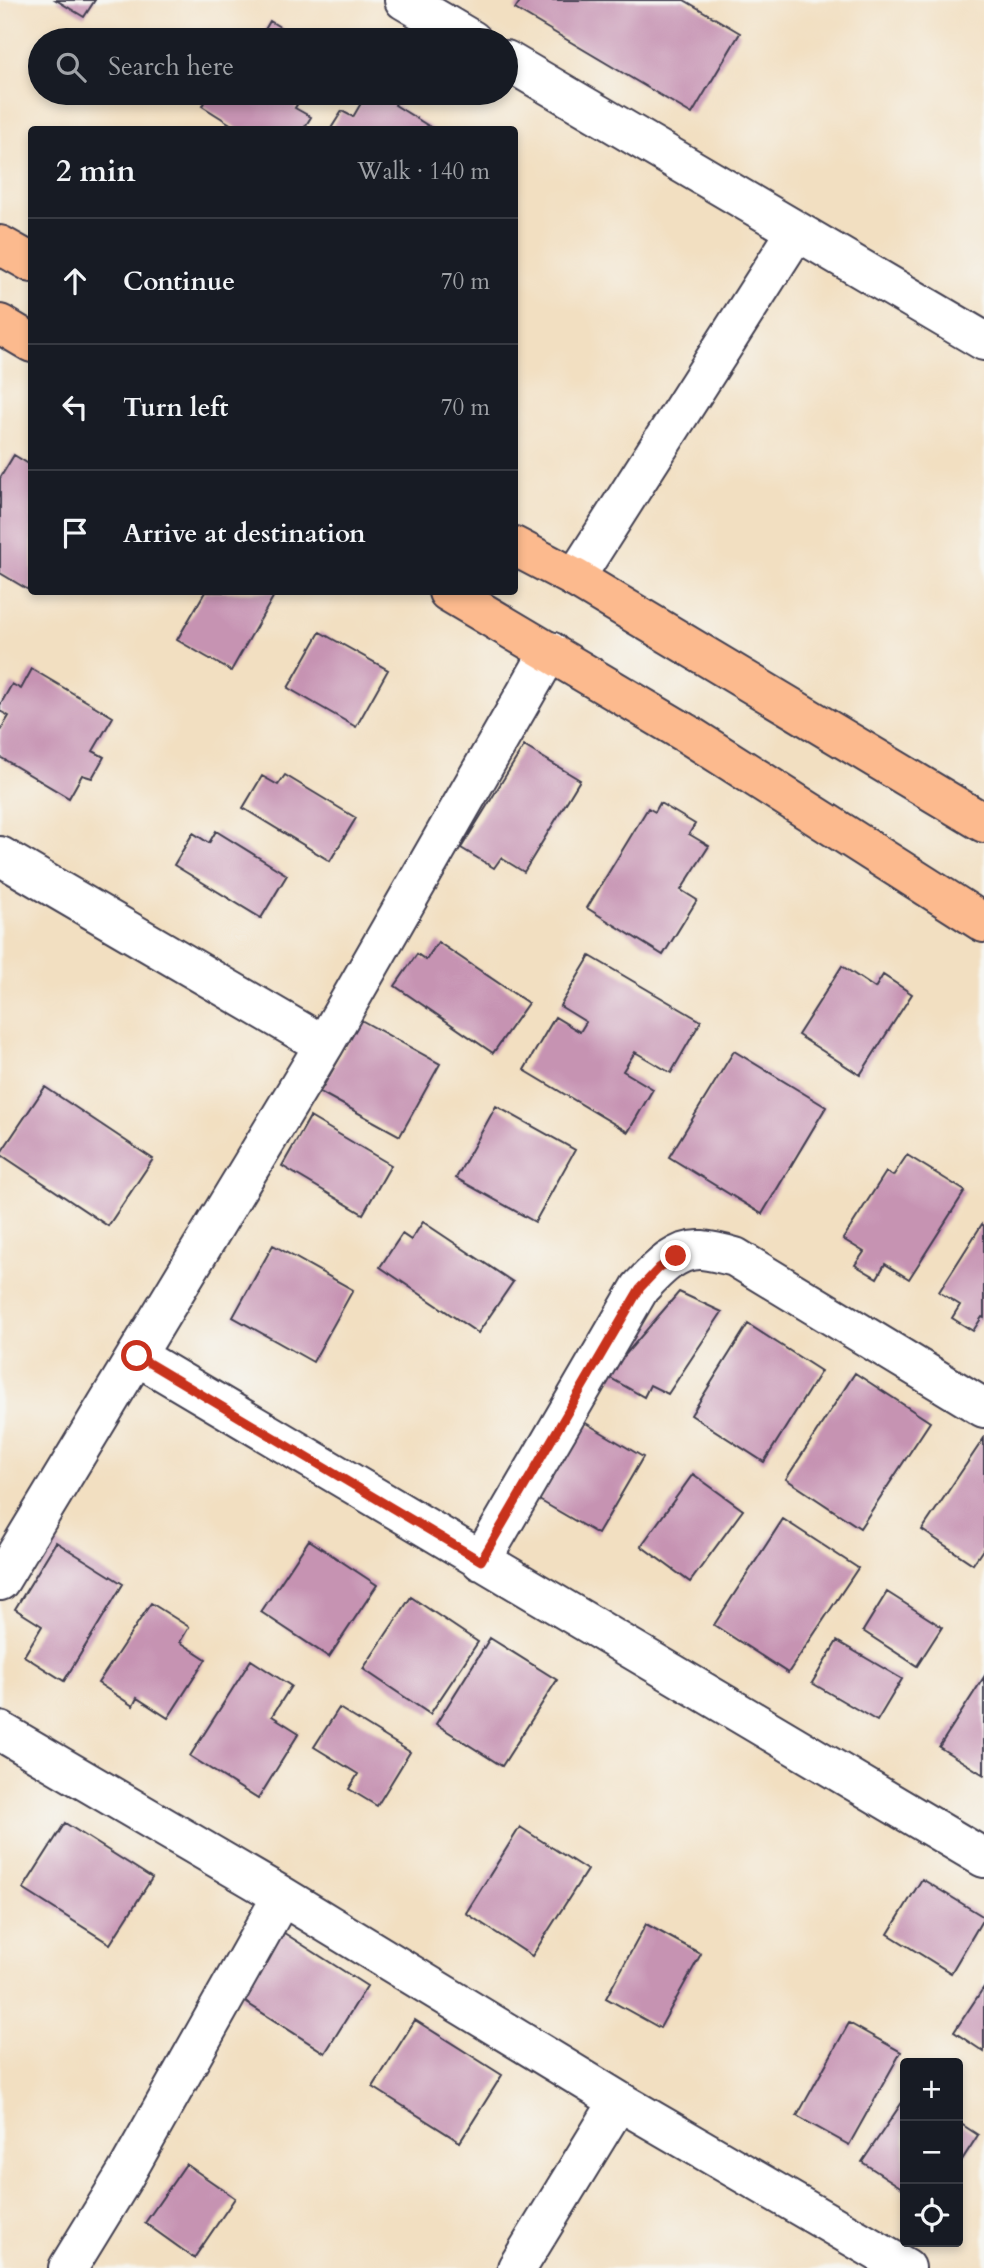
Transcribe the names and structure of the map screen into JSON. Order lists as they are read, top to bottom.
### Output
{
  "page": {
    "search": "Search here",
    "heading": ["2 min", "Walk · 140 m"],
    "list": [
      ["Continue", "70 m"],
      ["Turn left", "70 m"],
      "Arrive at destination"
    ],
    "map_buttons": ["+", "−"]
  }
}
